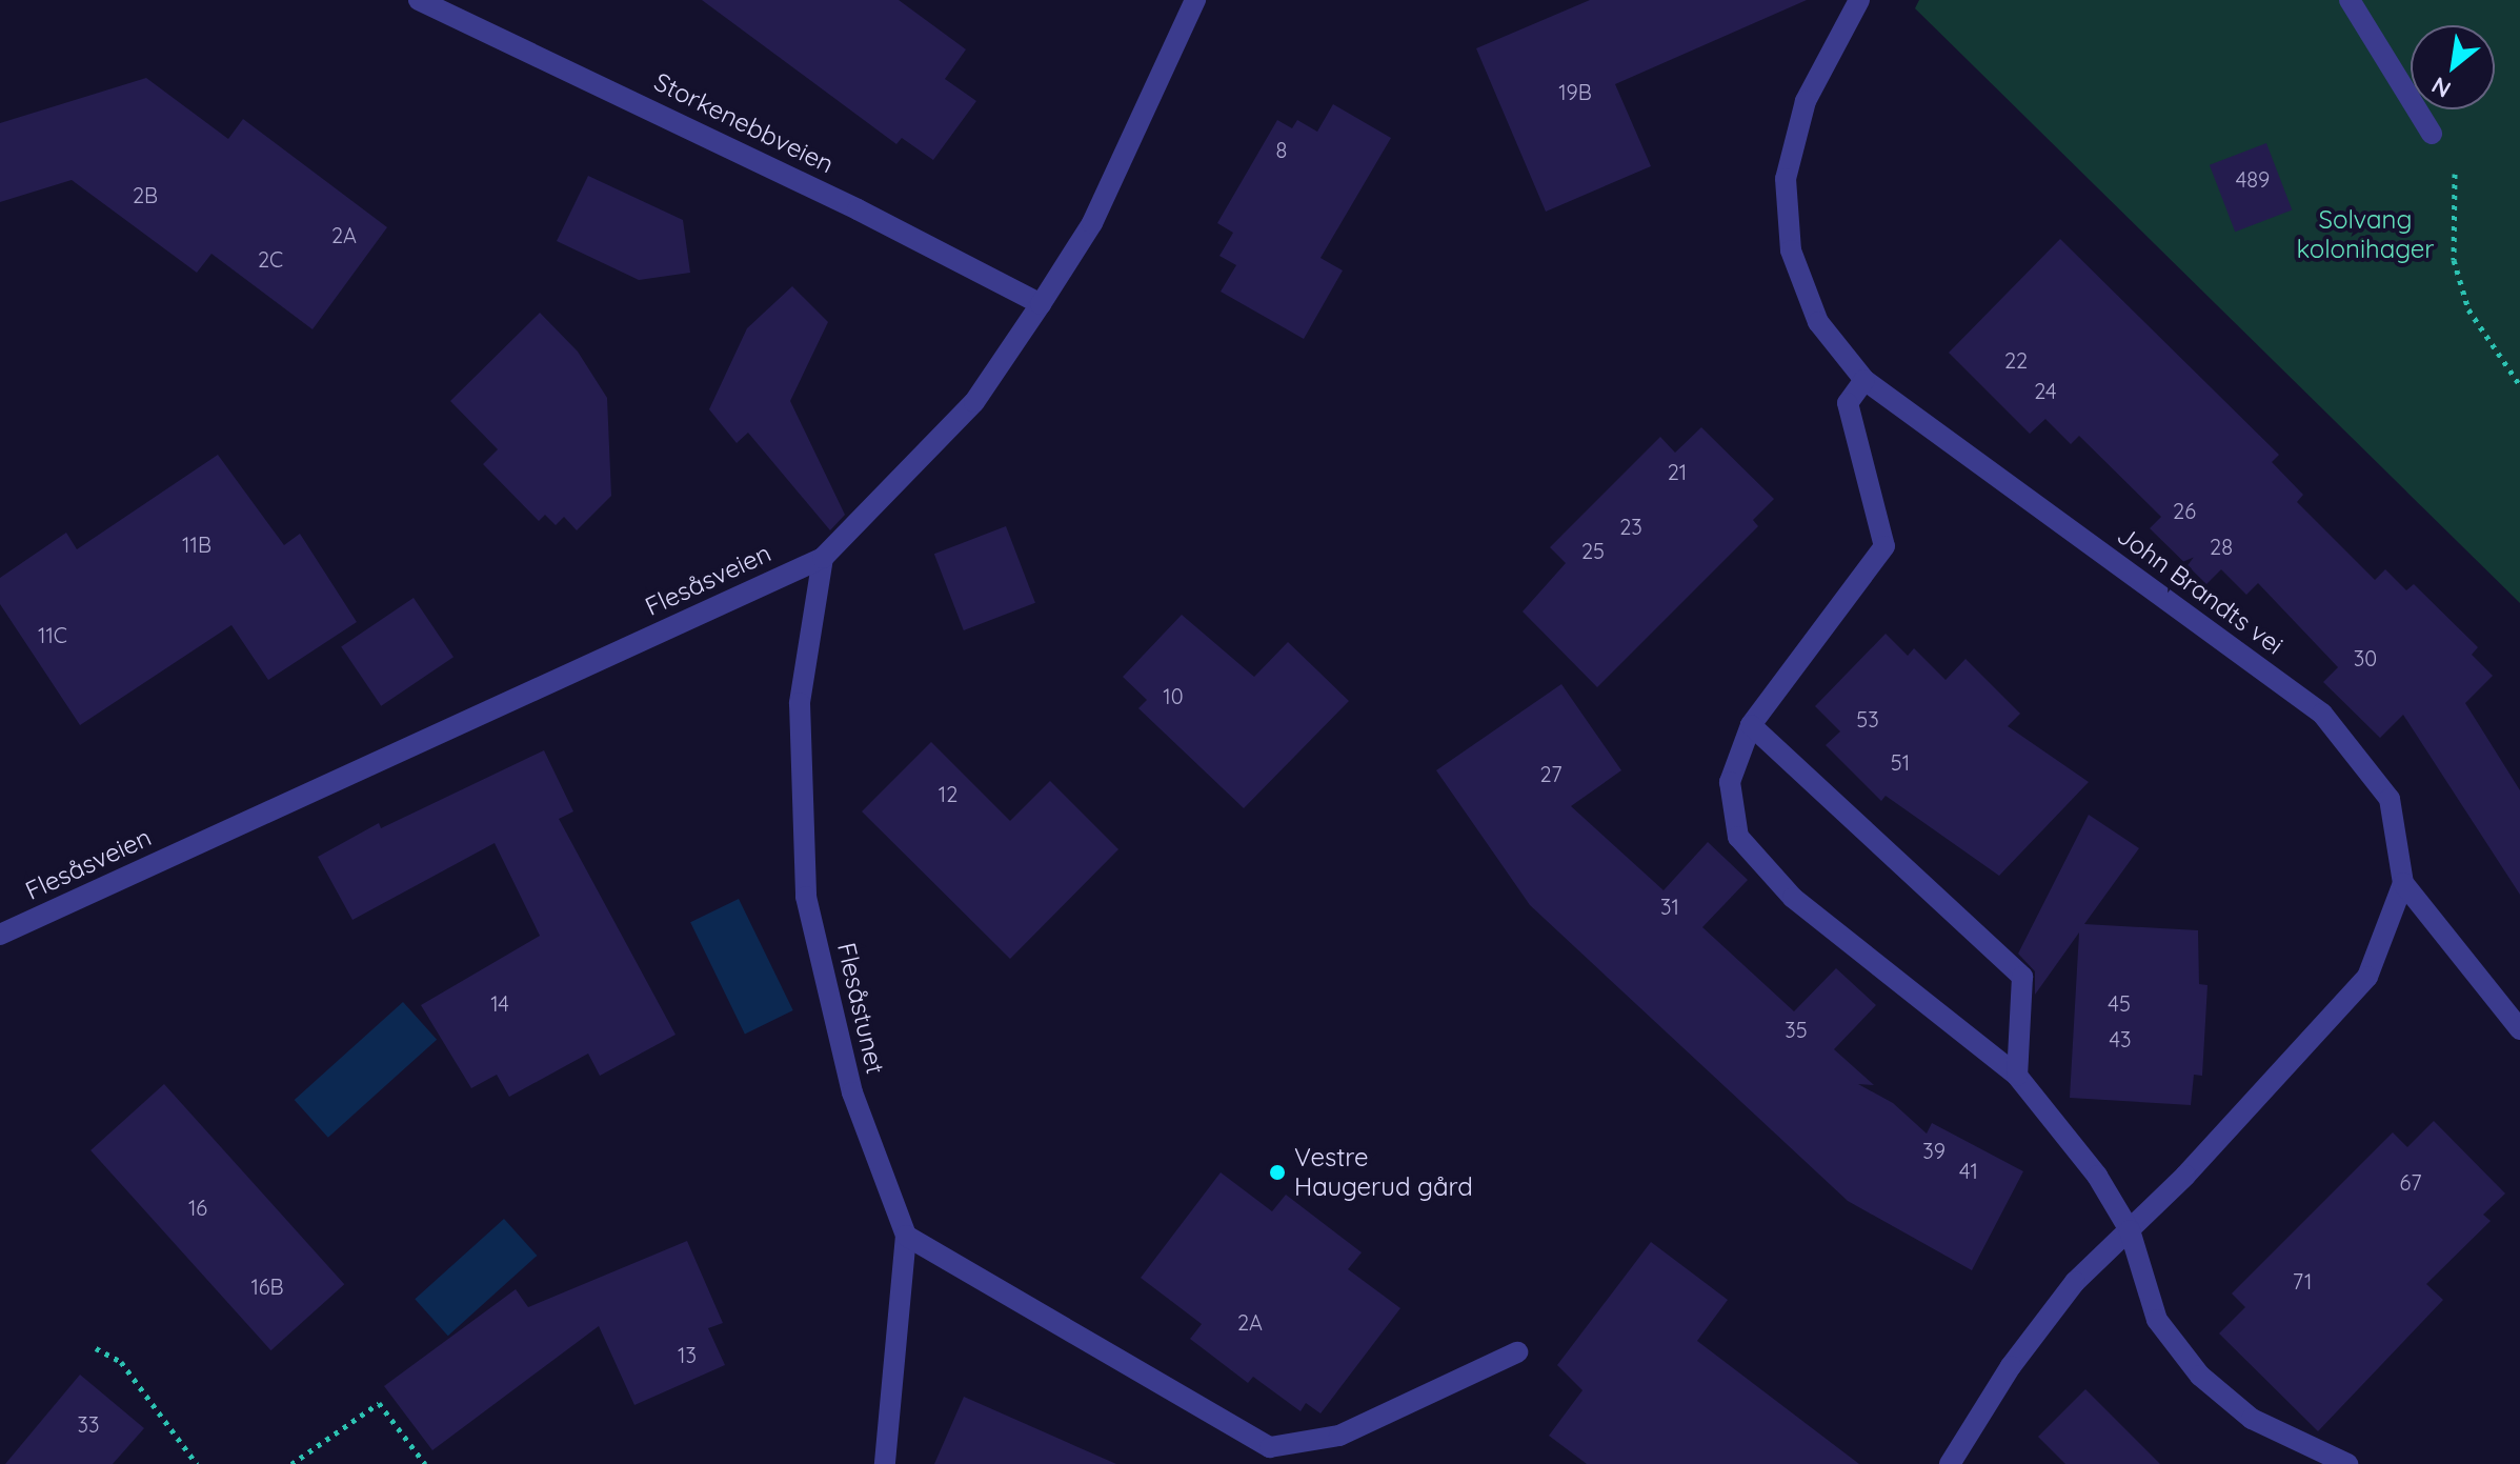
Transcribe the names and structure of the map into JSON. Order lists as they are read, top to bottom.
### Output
{
  "streets": {
    "street": [
      "Storkenebbveien",
      "Flesåsveien",
      "John Brandts vei",
      "Flesåstunet"
    ]
  },
  "crossings": [
    ["Storkenebbveien", "Flesåsveien"],
    ["Flesåsveien", "Flesåstunet"]
  ],
  "parks": ["Solvang kolonihager"],
  "places": ["Vestre Haugerud gård"],
  "house_numbers": [
    "19B",
    "8",
    "489",
    "2B",
    "2A",
    "2C",
    "22",
    "24",
    "21",
    "26",
    "23",
    "11B",
    "28",
    "25",
    "11C",
    "30",
    "10",
    "53",
    "51",
    "27",
    "12",
    "31",
    "14",
    "45",
    "35",
    "43",
    "39",
    "41",
    "67",
    "16",
    "71",
    "16B",
    "2A",
    "13",
    "33"
  ],
  "north": "bottom left"
}
